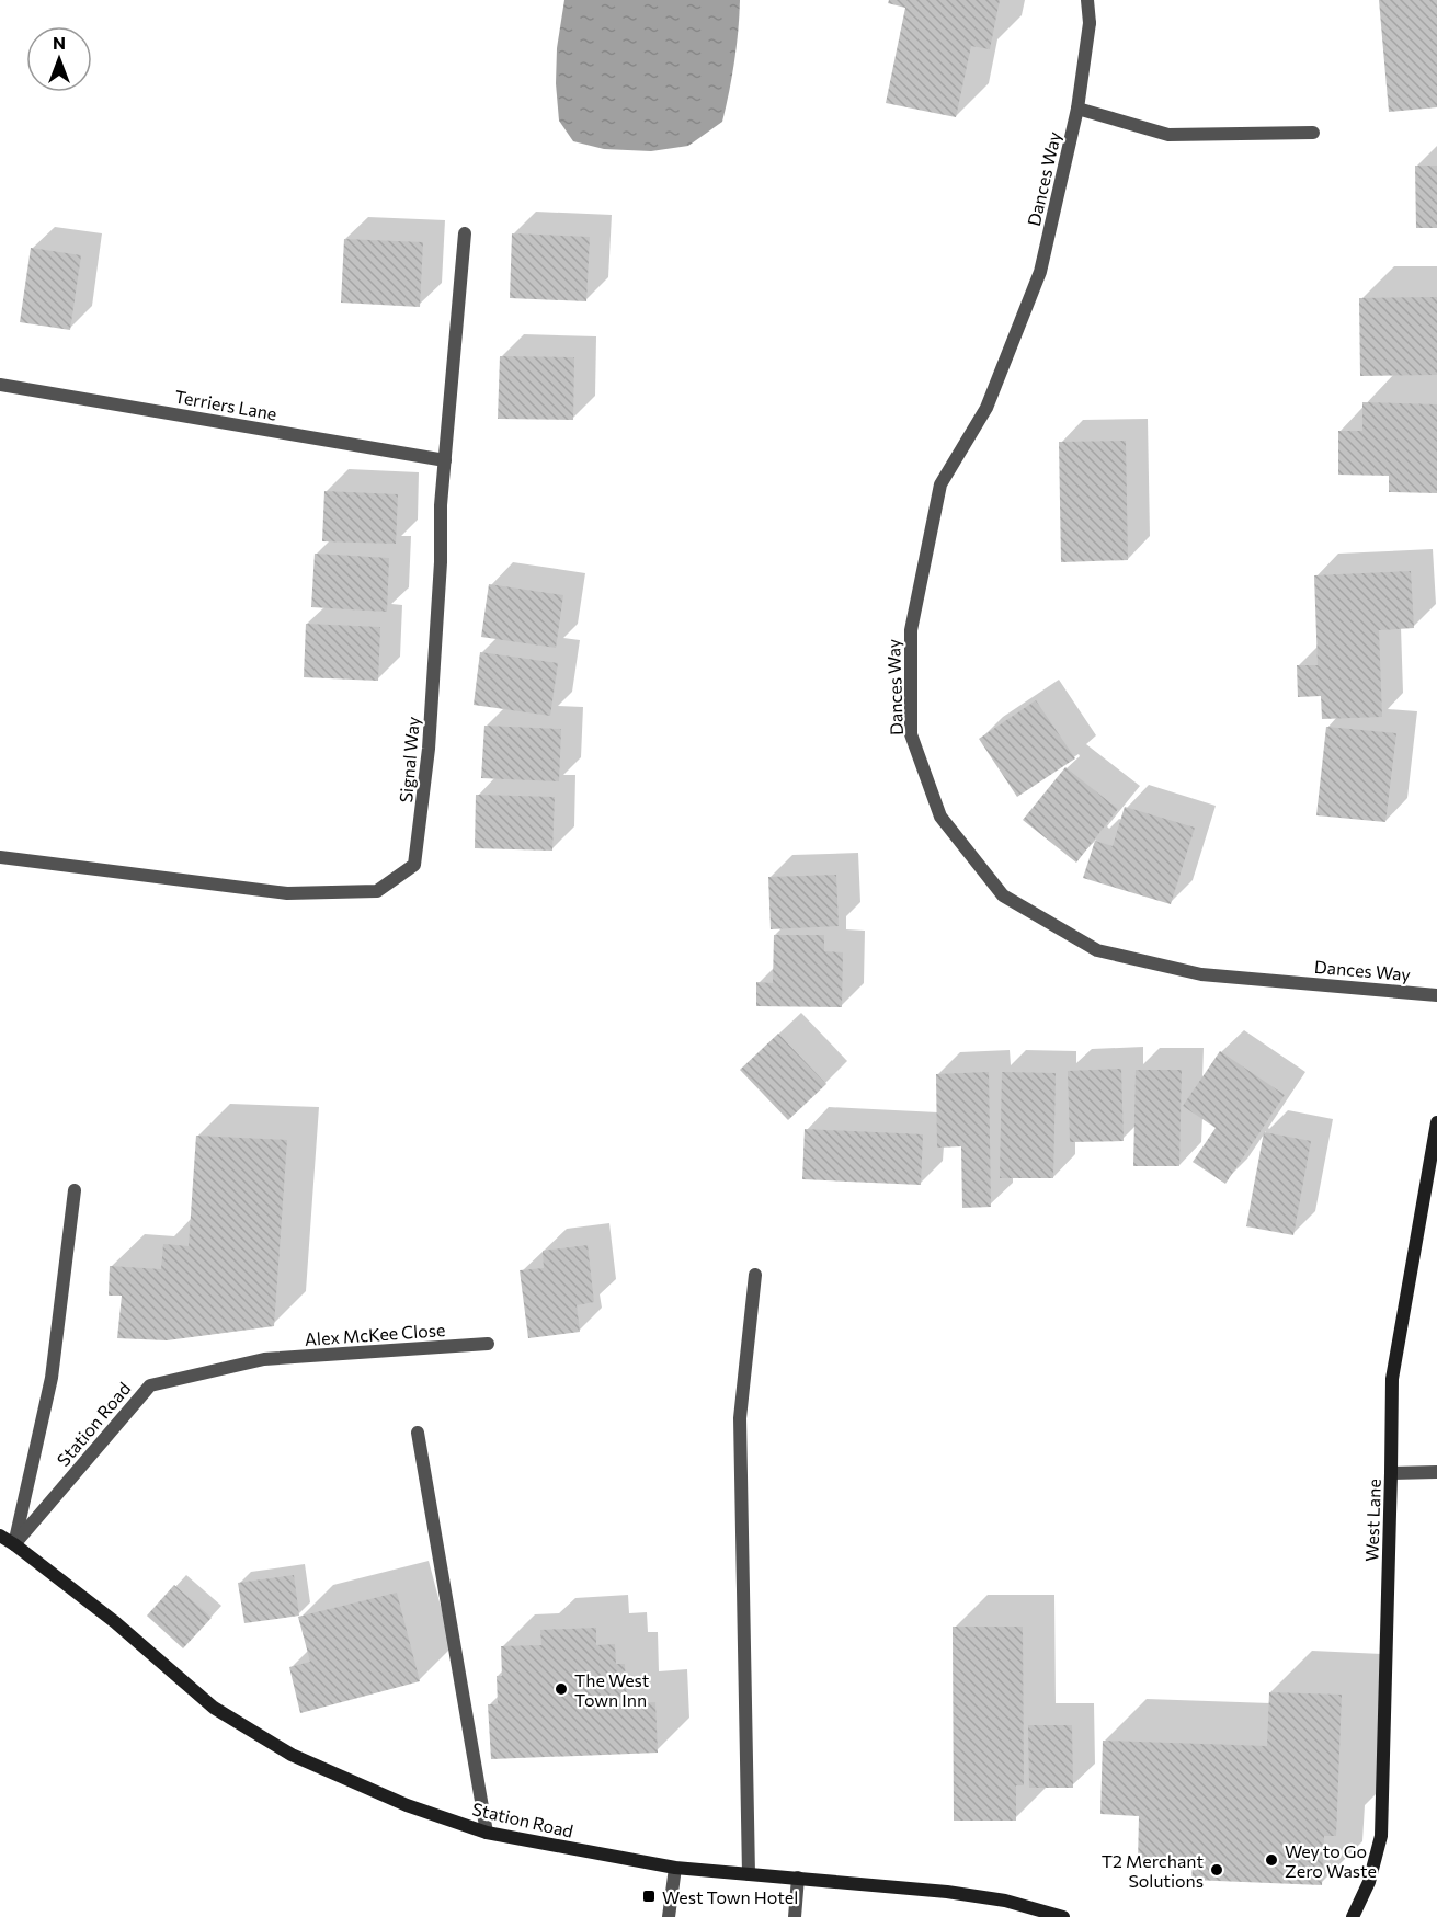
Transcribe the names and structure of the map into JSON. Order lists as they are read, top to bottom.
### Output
{
  "streets": {
    "street": [
      "Dances Way",
      "Terriers Lane",
      "Signal Way",
      "Alex McKee Close",
      "Station Road",
      "West Lane"
    ]
  },
  "crossings": [
    ["Terriers Lane", "Signal Way"],
    ["Alex McKee Close", "Station Road"]
  ],
  "places": {
    "other": ["The West Town Inn", "Wey to Go Zero Waste", "T2 Merchant Solutions"],
    "transit": ["West Town Hotel"]
  },
  "north": "top"
}
